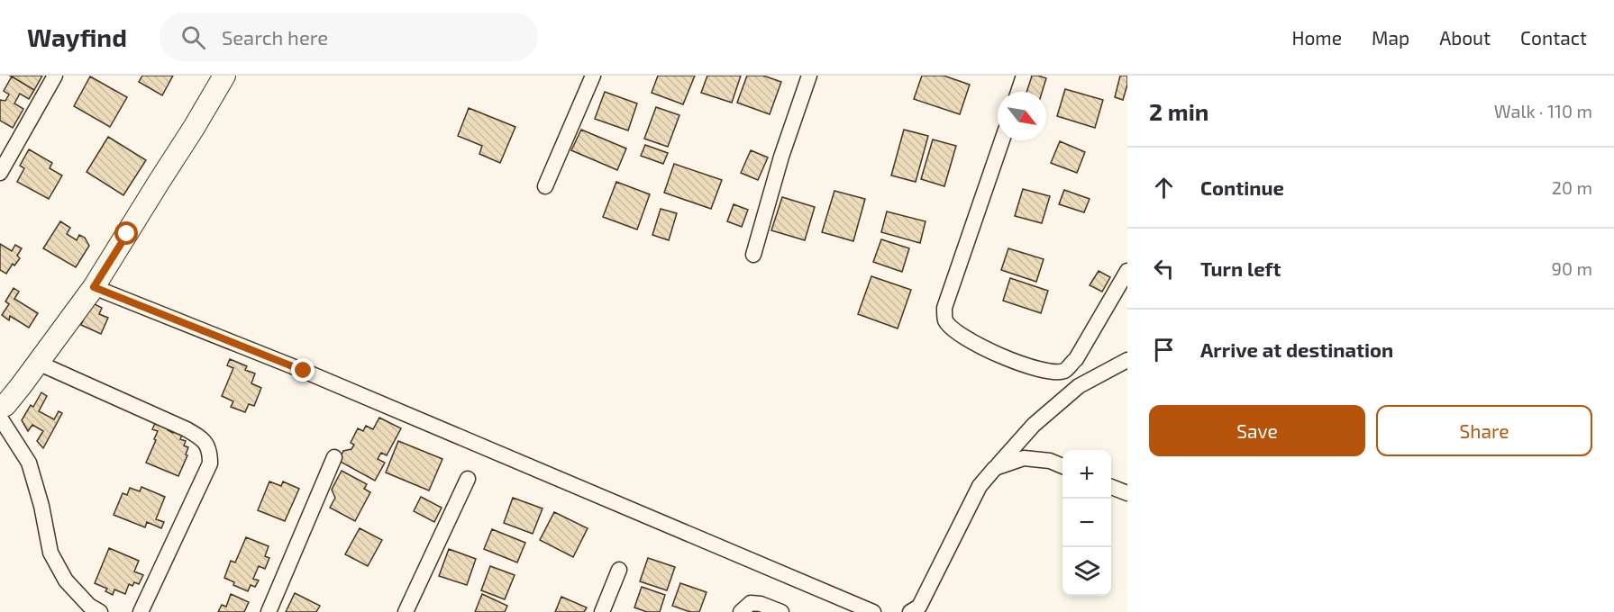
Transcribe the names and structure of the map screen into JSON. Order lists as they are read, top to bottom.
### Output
{
  "north": "bottom right",
  "page": {
    "header": "Wayfind",
    "search": "Search here",
    "nav": [
      "Home",
      "Map",
      "About",
      "Contact"
    ],
    "heading": ["2 min", "Walk · 110 m"],
    "list": [
      ["Continue", "20 m"],
      ["Turn left", "90 m"],
      "Arrive at destination"
    ],
    "buttons": ["Save", "Share"],
    "map_buttons": ["+", "−"]
  }
}
